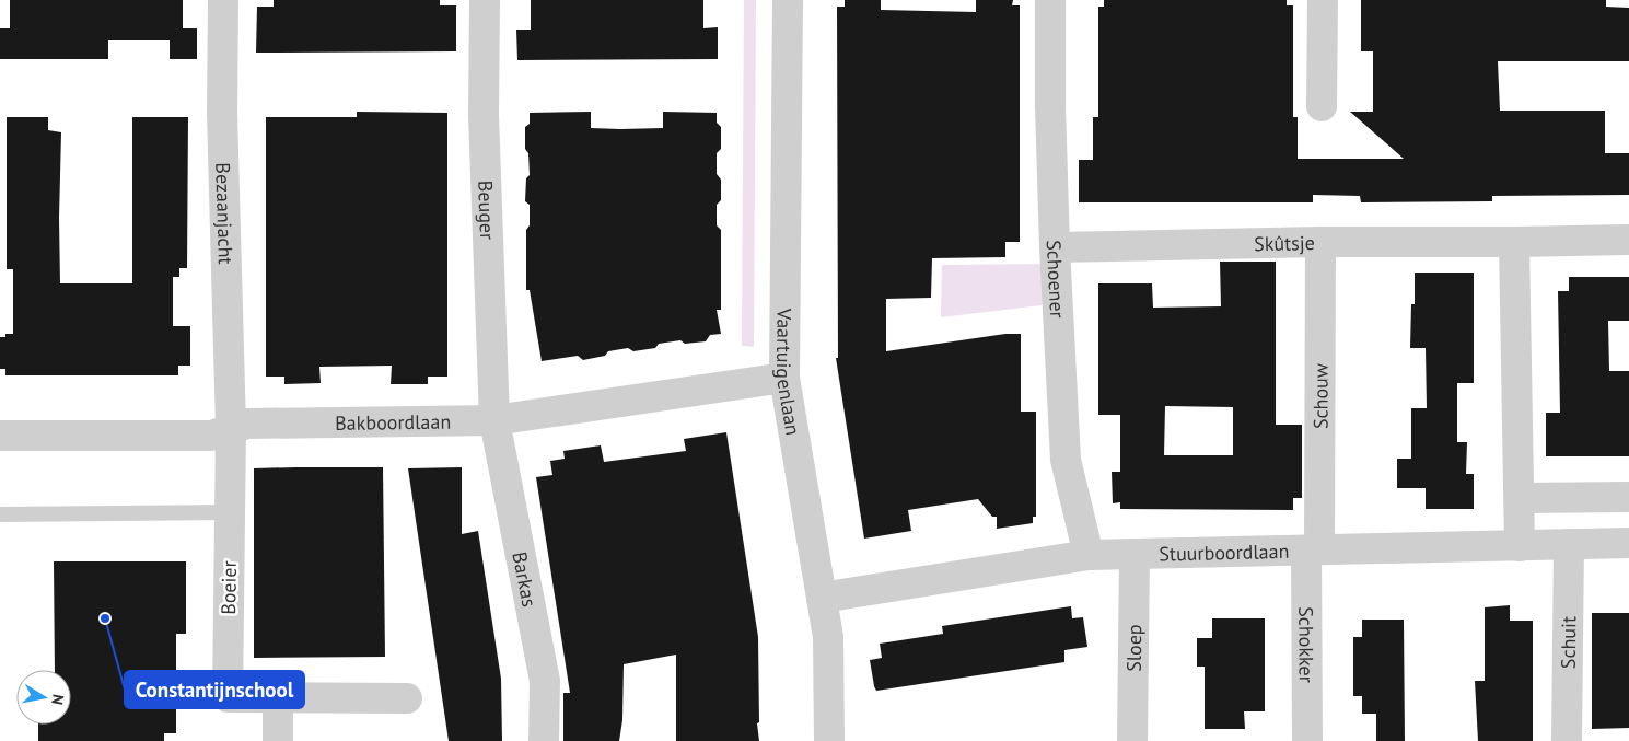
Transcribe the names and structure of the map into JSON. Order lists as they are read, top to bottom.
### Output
{
  "streets": {
    "street": [
      "Beuger",
      "Bezaanjacht",
      "Skûtsje",
      "Schoener",
      "Vaartuigenlaan",
      "Schouw",
      "Bakboordlaan",
      "Stuurboordlaan",
      "Barkas",
      "Boeier",
      "Schuit",
      "Schokker",
      "Sloep"
    ]
  },
  "crossings": [
    ["Beuger", "Bakboordlaan"],
    ["Beuger", "Barkas"],
    ["Bezaanjacht", "Bakboordlaan"],
    ["Bezaanjacht", "Boeier"],
    ["Skûtsje", "Schoener"],
    ["Skûtsje", "Schouw"],
    ["Schoener", "Stuurboordlaan"],
    ["Vaartuigenlaan", "Bakboordlaan"],
    ["Vaartuigenlaan", "Stuurboordlaan"],
    ["Schouw", "Stuurboordlaan"],
    ["Schouw", "Schokker"],
    ["Bakboordlaan", "Barkas"],
    ["Bakboordlaan", "Boeier"],
    ["Stuurboordlaan", "Schuit"],
    ["Stuurboordlaan", "Schokker"],
    ["Stuurboordlaan", "Sloep"]
  ],
  "places": ["Constantijnschool"],
  "north": "right"
}
